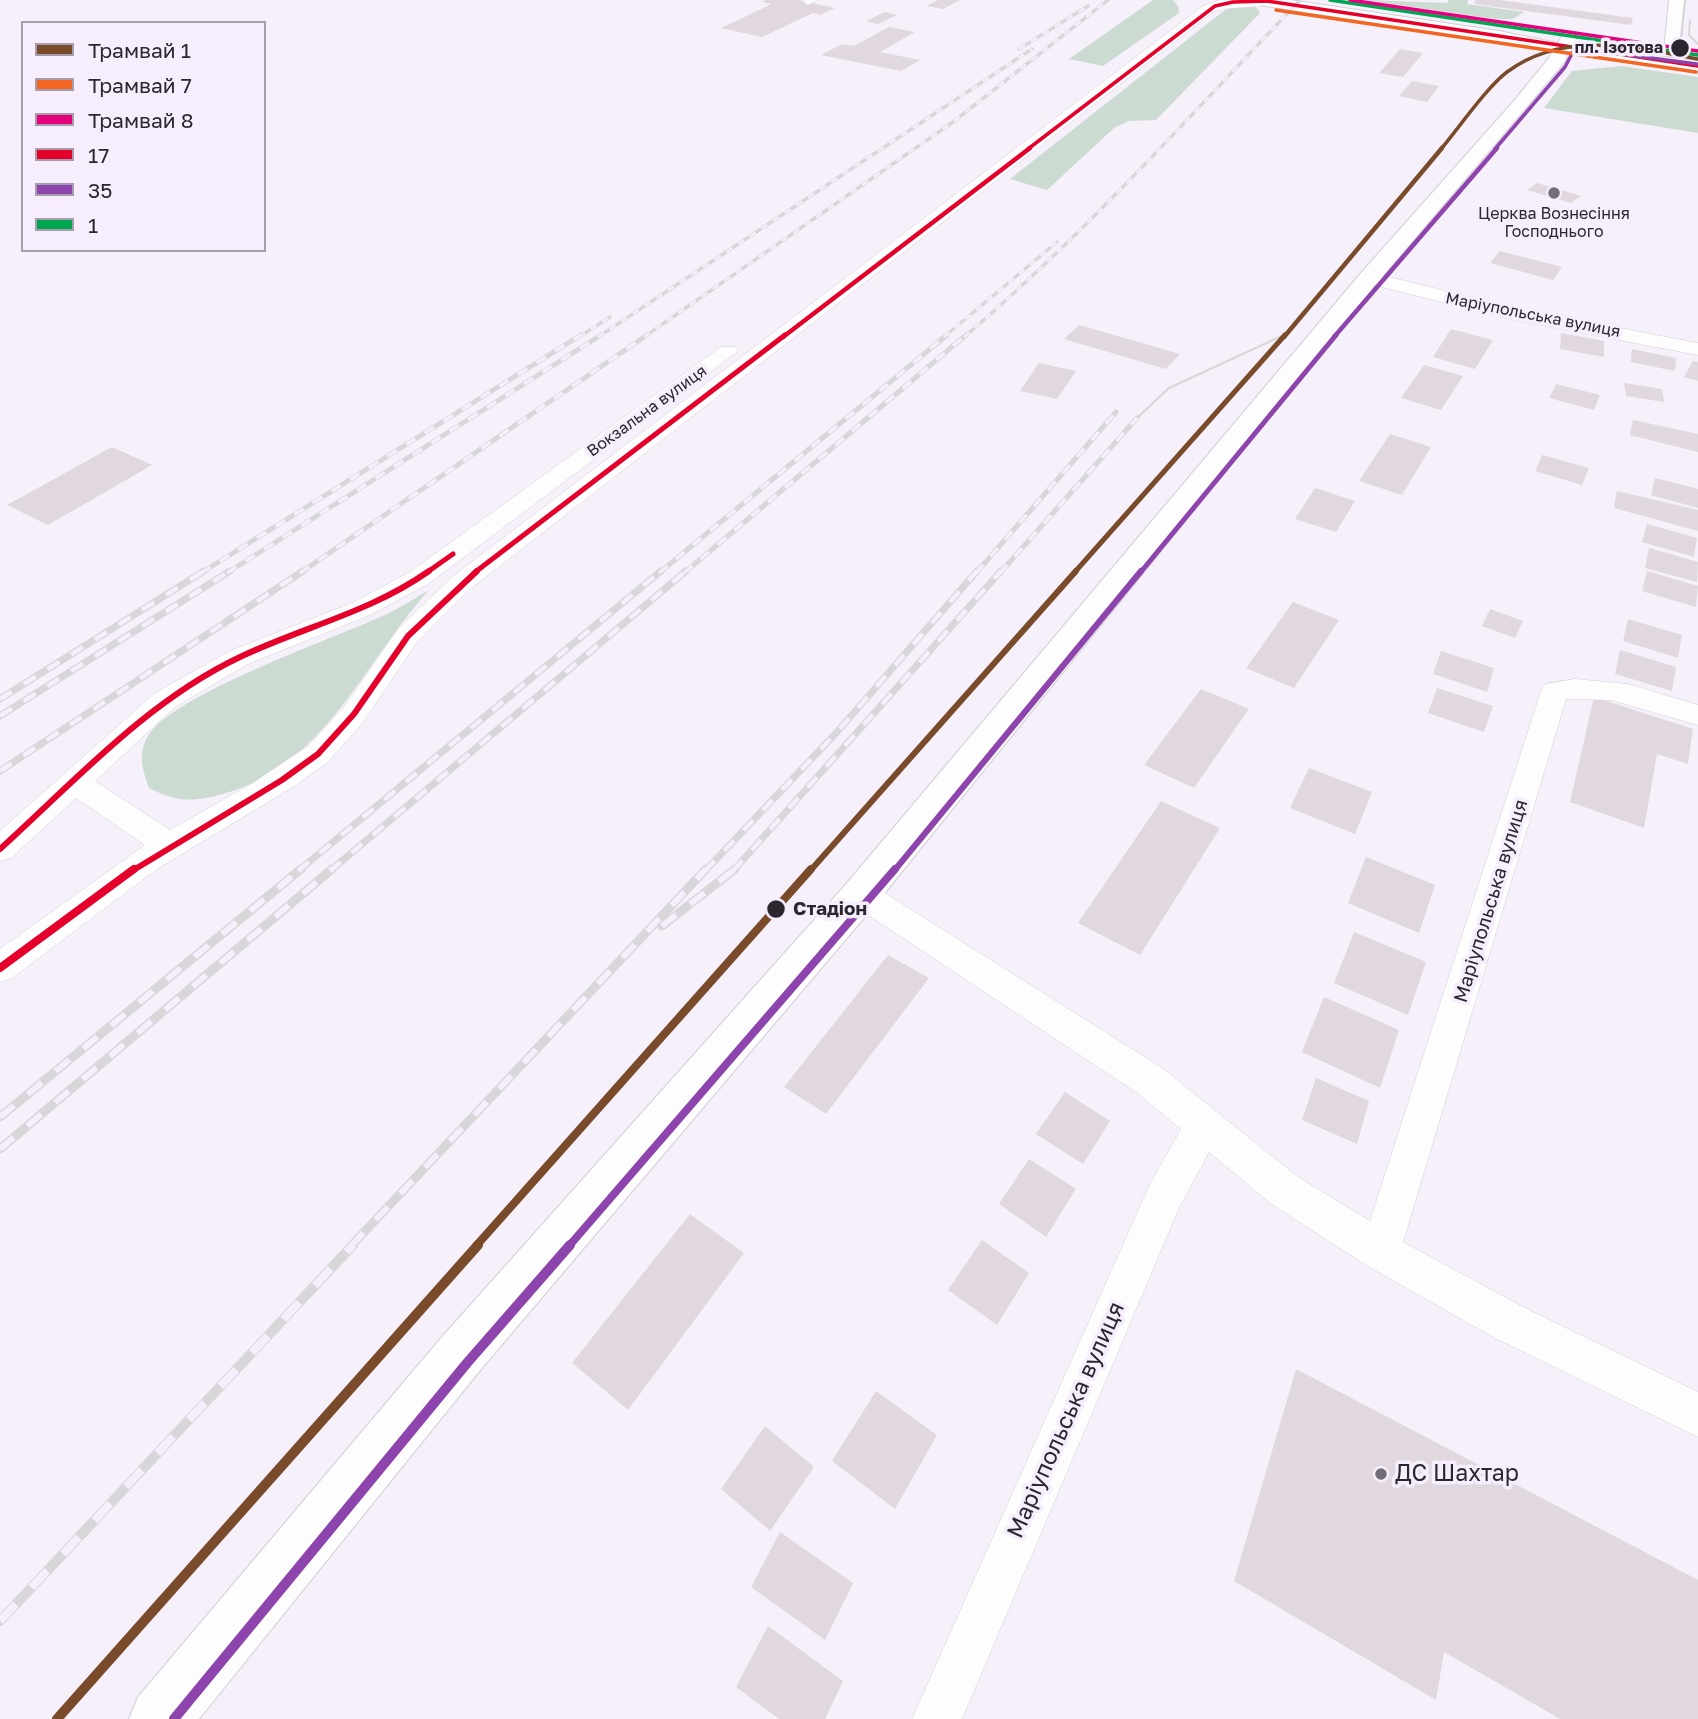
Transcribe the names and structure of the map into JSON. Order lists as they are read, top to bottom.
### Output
{
  "streets": {
    "street": ["Маріупольська вулиця", "Вокзальна вулиця"]
  },
  "places": [
    "пл. Ізотова",
    "Церква Вознесіння Господнього",
    "Стадіон",
    "ДС Шахтар"
  ],
  "lines": [
    "tram line 8",
    "transit line 1",
    "transit line 17",
    "tram line 7",
    "tram line 1",
    "transit line 35"
  ],
  "legend": [
    "Трамвай 1",
    "Трамвай 7",
    "Трамвай 8",
    "17",
    "35",
    "1"
  ]
}
